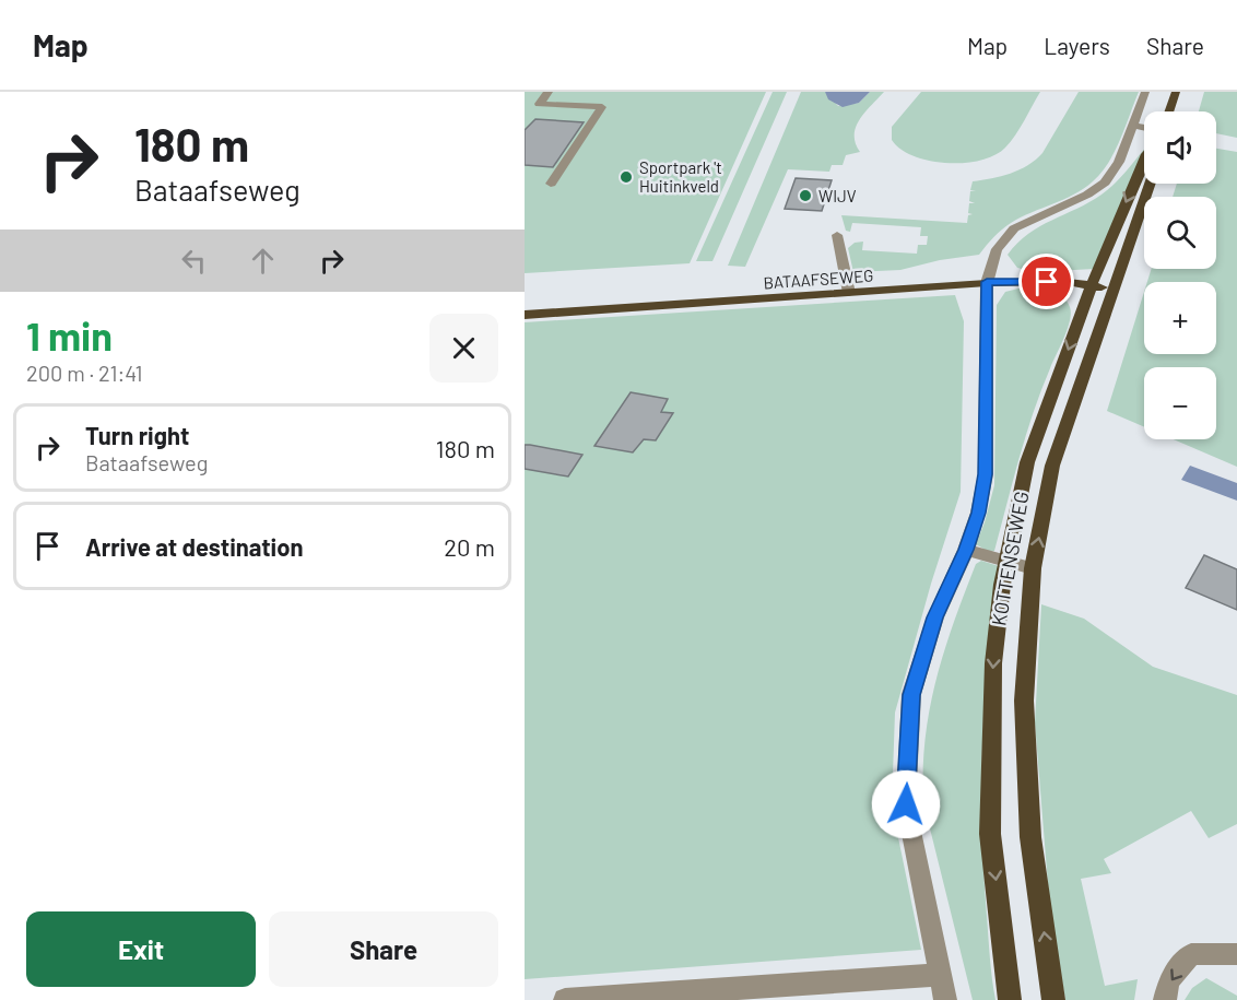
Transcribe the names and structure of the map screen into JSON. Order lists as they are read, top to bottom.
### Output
{
  "streets": {
    "main road": ["BATAAFSEWEG", "KOTTENSEWEG"]
  },
  "crossings": [
    ["BATAAFSEWEG", "KOTTENSEWEG"]
  ],
  "places": ["Sportpark 't Huitinkveld", "WIJV"],
  "page": {
    "header": "Map",
    "nav": ["Map", "Layers", "Share"],
    "turn": ["180 m", "Bataafseweg"],
    "map_buttons": ["+", "−"],
    "heading": ["1 min", "200 m · 21:41"],
    "list": [
      {
        "name": "Turn right",
        "note": "Bataafseweg",
        "value": "180 m"
      },
      {
        "name": "Arrive at destination",
        "value": "20 m"
      }
    ],
    "buttons": ["Exit", "Share"]
  }
}
